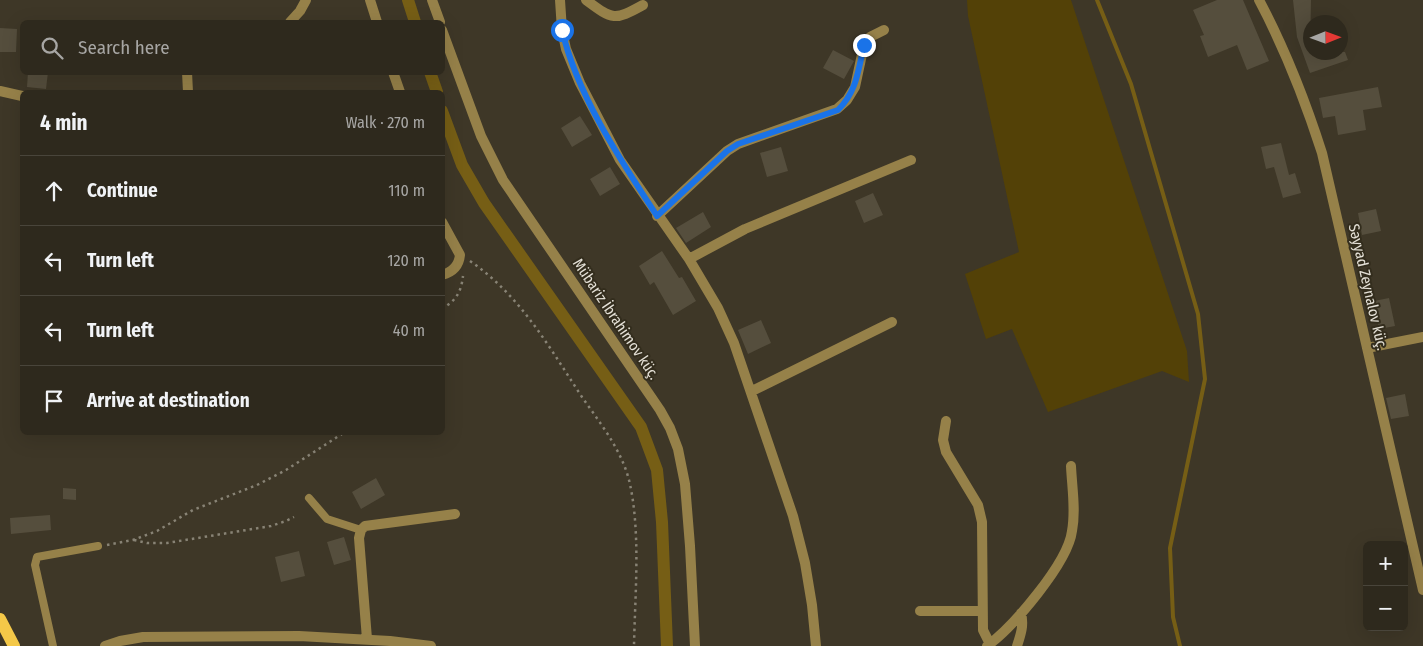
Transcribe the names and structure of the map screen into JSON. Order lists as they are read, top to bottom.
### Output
{
  "streets": {
    "street": ["Səyyad Zeynalov küç.", "Mübariz İbrahimov küç."]
  },
  "north": "right",
  "page": {
    "search": "Search here",
    "heading": ["4 min", "Walk · 270 m"],
    "list": [
      ["Continue", "110 m"],
      ["Turn left", "120 m"],
      ["Turn left", "40 m"],
      "Arrive at destination"
    ],
    "map_buttons": ["+", "−"]
  }
}
